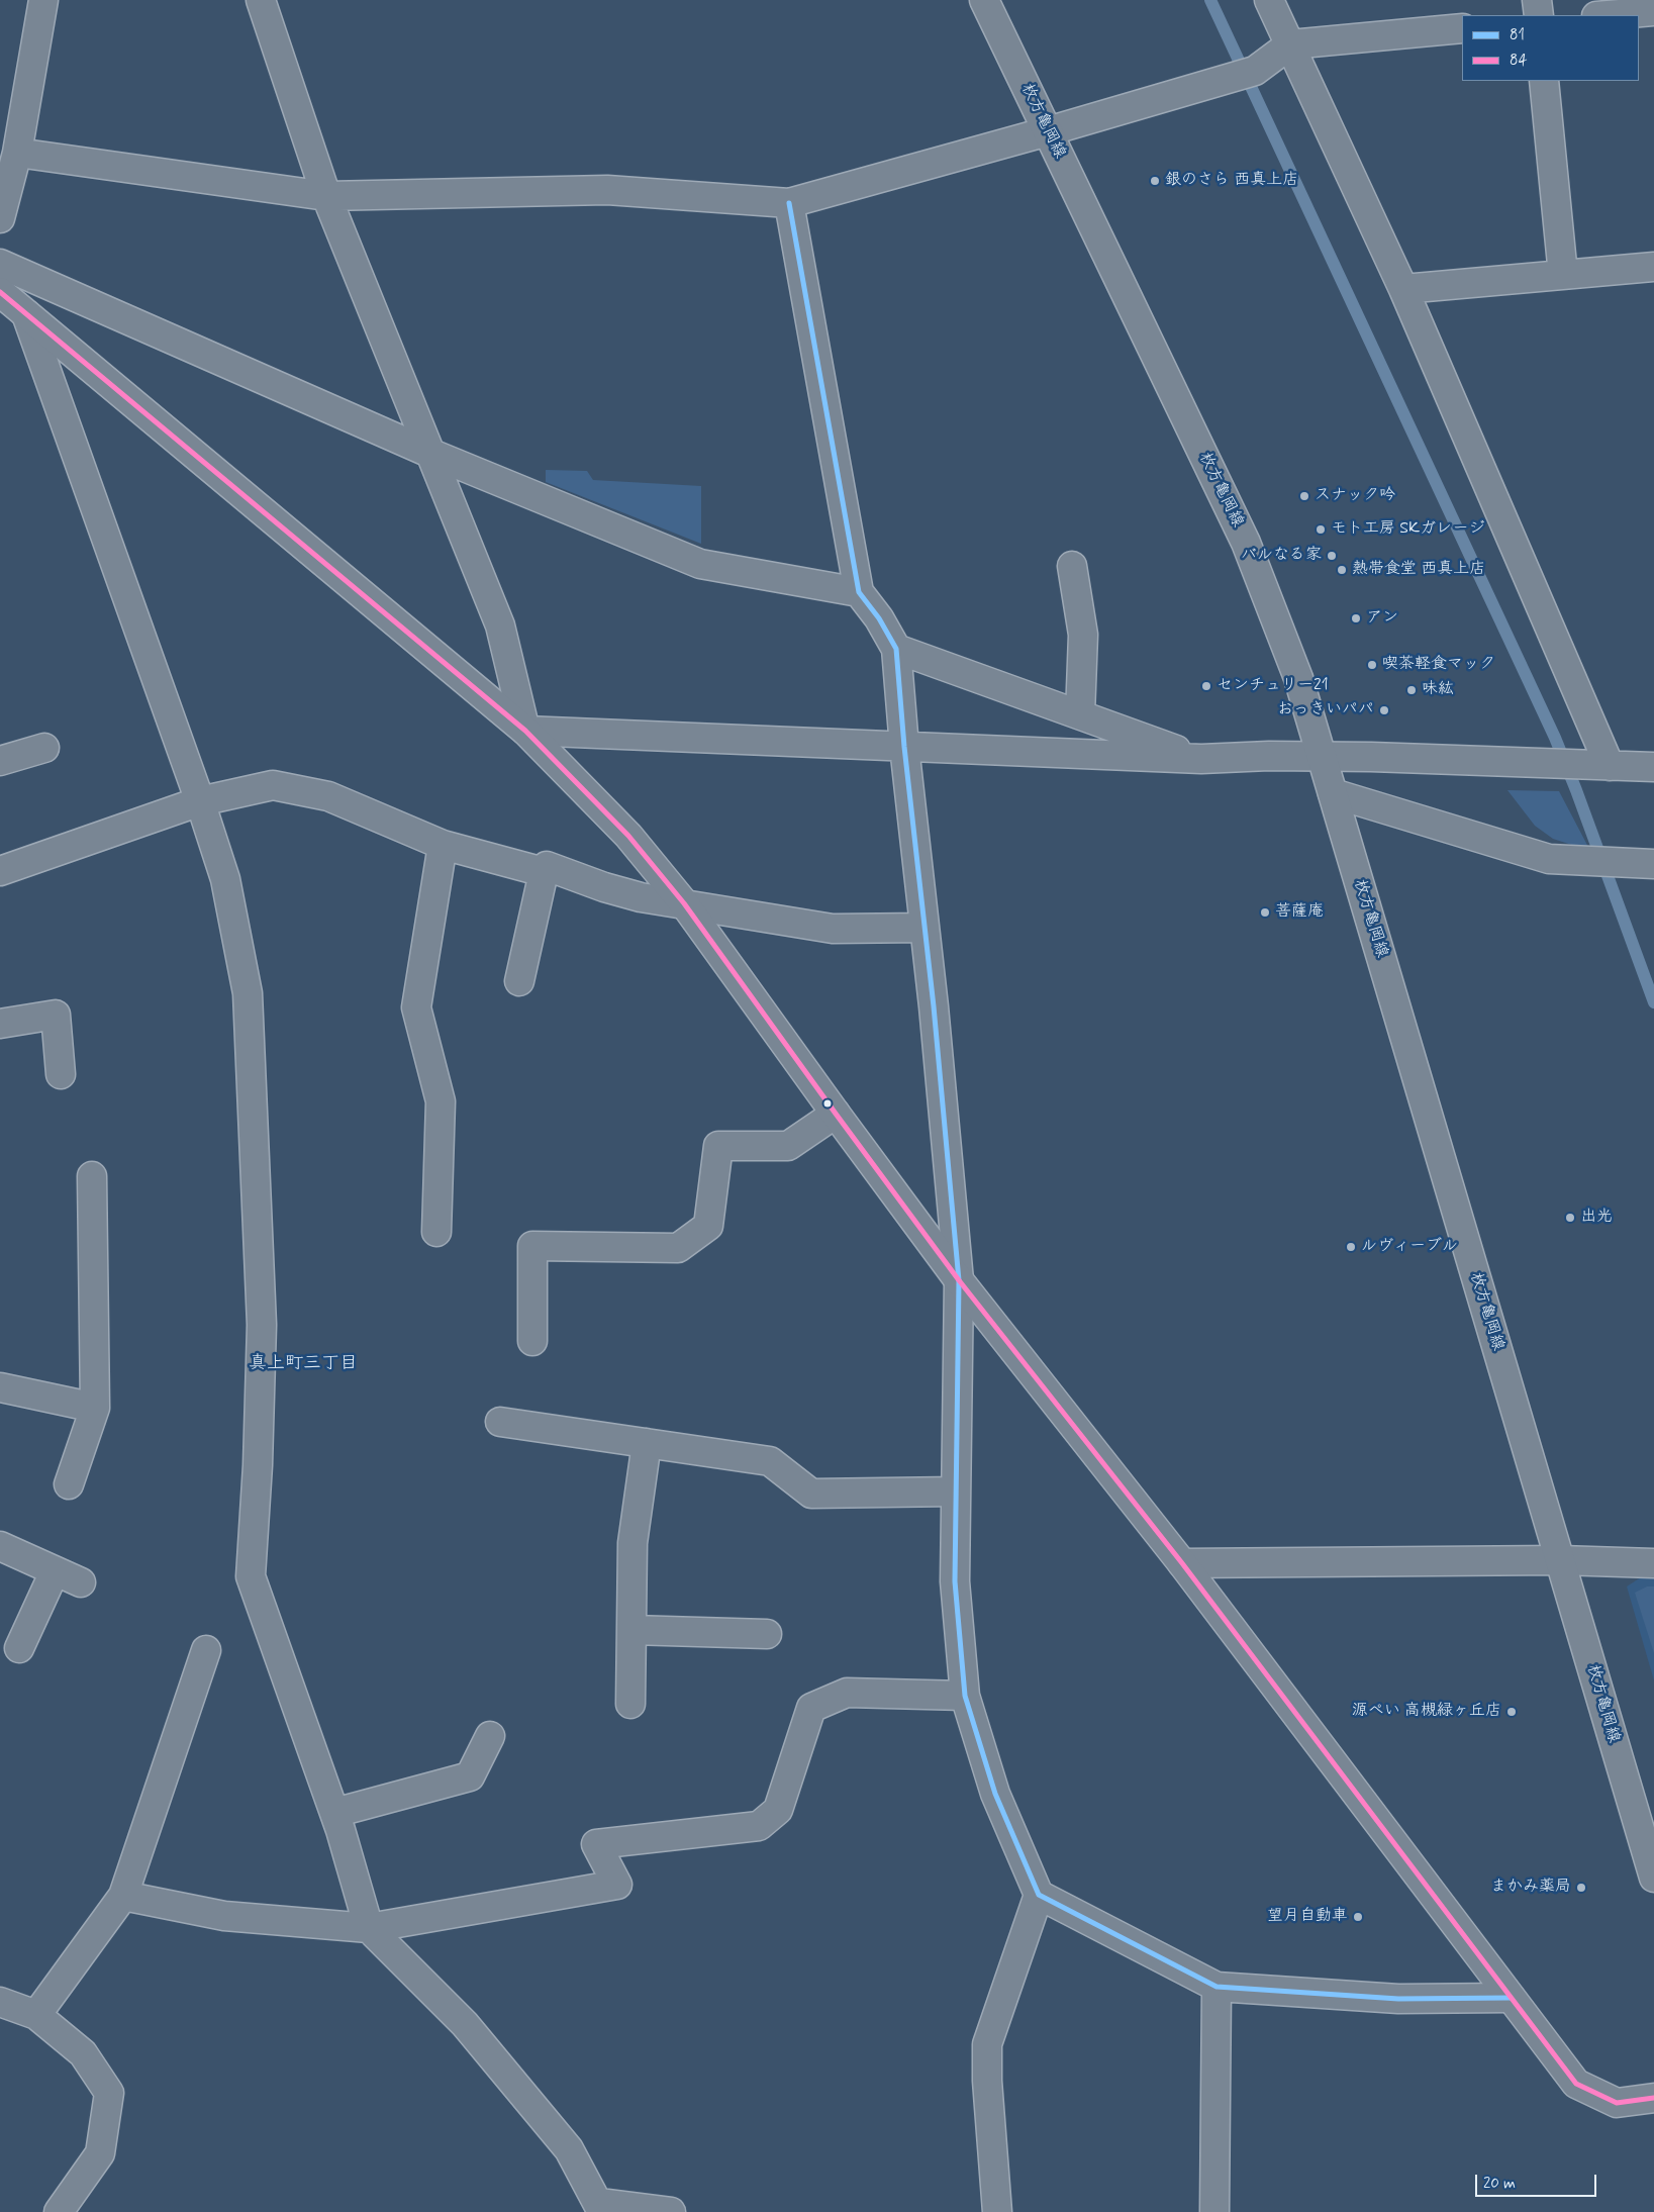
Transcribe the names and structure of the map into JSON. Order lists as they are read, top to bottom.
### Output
{
  "streets": {
    "street": ["枚方亀岡線"]
  },
  "districts": ["真上町三丁目"],
  "places": [
    "銀のさら 西真上店",
    "スナック吟",
    "モト工房 SKガレージ",
    "バルなる家",
    "熱帯食堂 西真上店",
    "アン",
    "喫茶軽食マック",
    "センチュリー21",
    "味紘",
    "おっきいパパ",
    "菩薩庵",
    "出光",
    "ルヴィーブル",
    "源ぺい 高槻緑ヶ丘店",
    "まかみ薬局",
    "望月自動車"
  ],
  "lines": ["transit line 81", "transit line 84"],
  "legend": ["81", "84"],
  "scale_bar": "20 m"
}
